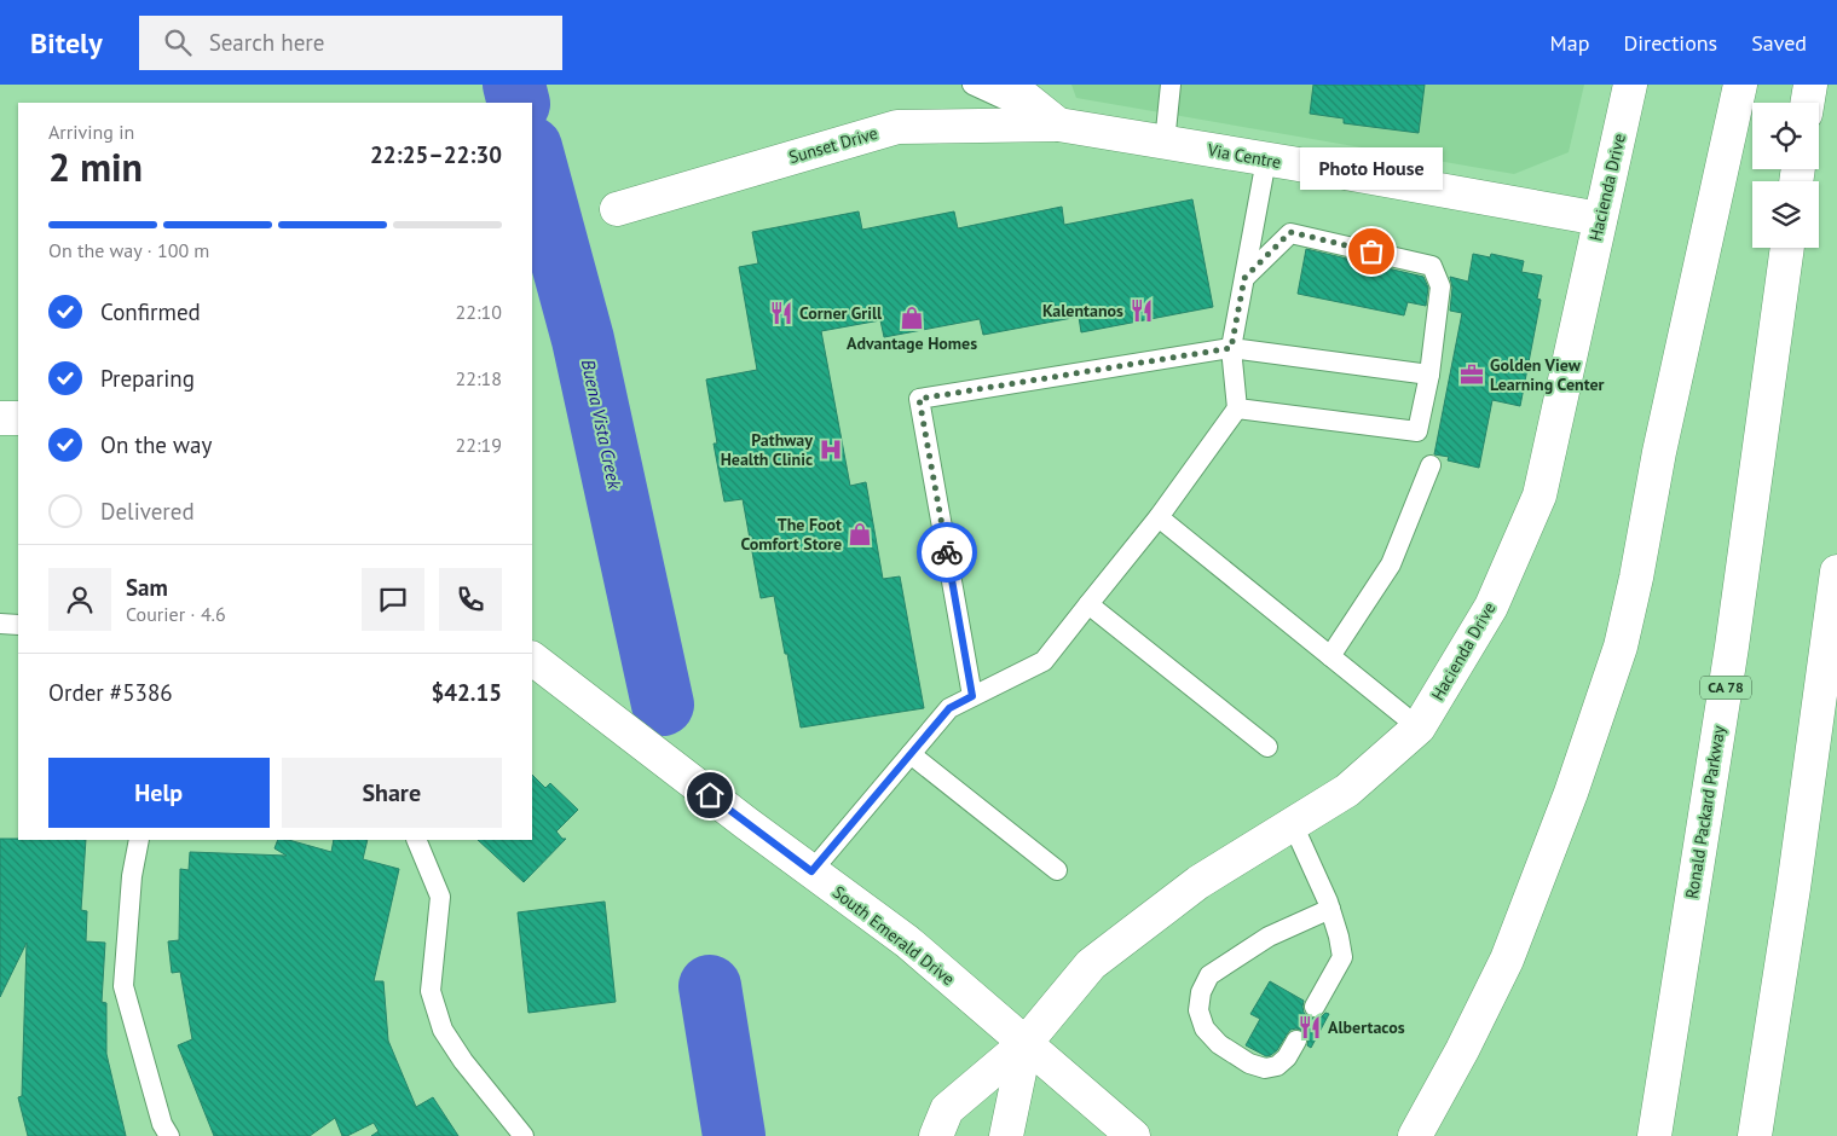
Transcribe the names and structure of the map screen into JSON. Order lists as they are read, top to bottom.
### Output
{
  "streets": {
    "main road": [
      "Sunset Drive",
      "Via Centre",
      "Hacienda Drive",
      "CA 78",
      "Ronald Packard Parkway",
      "South Emerald Drive"
    ]
  },
  "crossings": [
    ["Sunset Drive", "Via Centre"],
    ["Via Centre", "Hacienda Drive"],
    ["Hacienda Drive", "South Emerald Drive"]
  ],
  "water": ["Buena Vista Creek"],
  "places": {
    "other": ["Photo House"],
    "restaurant": ["Kalentanos", "Corner Grill", "Albertacos"],
    "shop": ["Advantage Homes", "The Foot Comfort Store"],
    "office": ["Golden View Learning Center"],
    "hospital": ["Pathway Health Clinic"]
  },
  "page": {
    "header": "Bitely",
    "search": "Search here",
    "nav": ["Map", "Directions", "Saved"],
    "heading": ["2 min", "Arriving in", "22:25–22:30"],
    "panel": [
      "Sam",
      "Courier · 4.6",
      "Order #5386",
      "$42.15"
    ],
    "bubble": "Photo House",
    "bar": "On the way · 100 m",
    "list": [
      ["Confirmed", "22:10"],
      ["Preparing", "22:18"],
      ["On the way", "22:19"],
      "Delivered"
    ],
    "buttons": ["Help", "Share"]
  }
}
